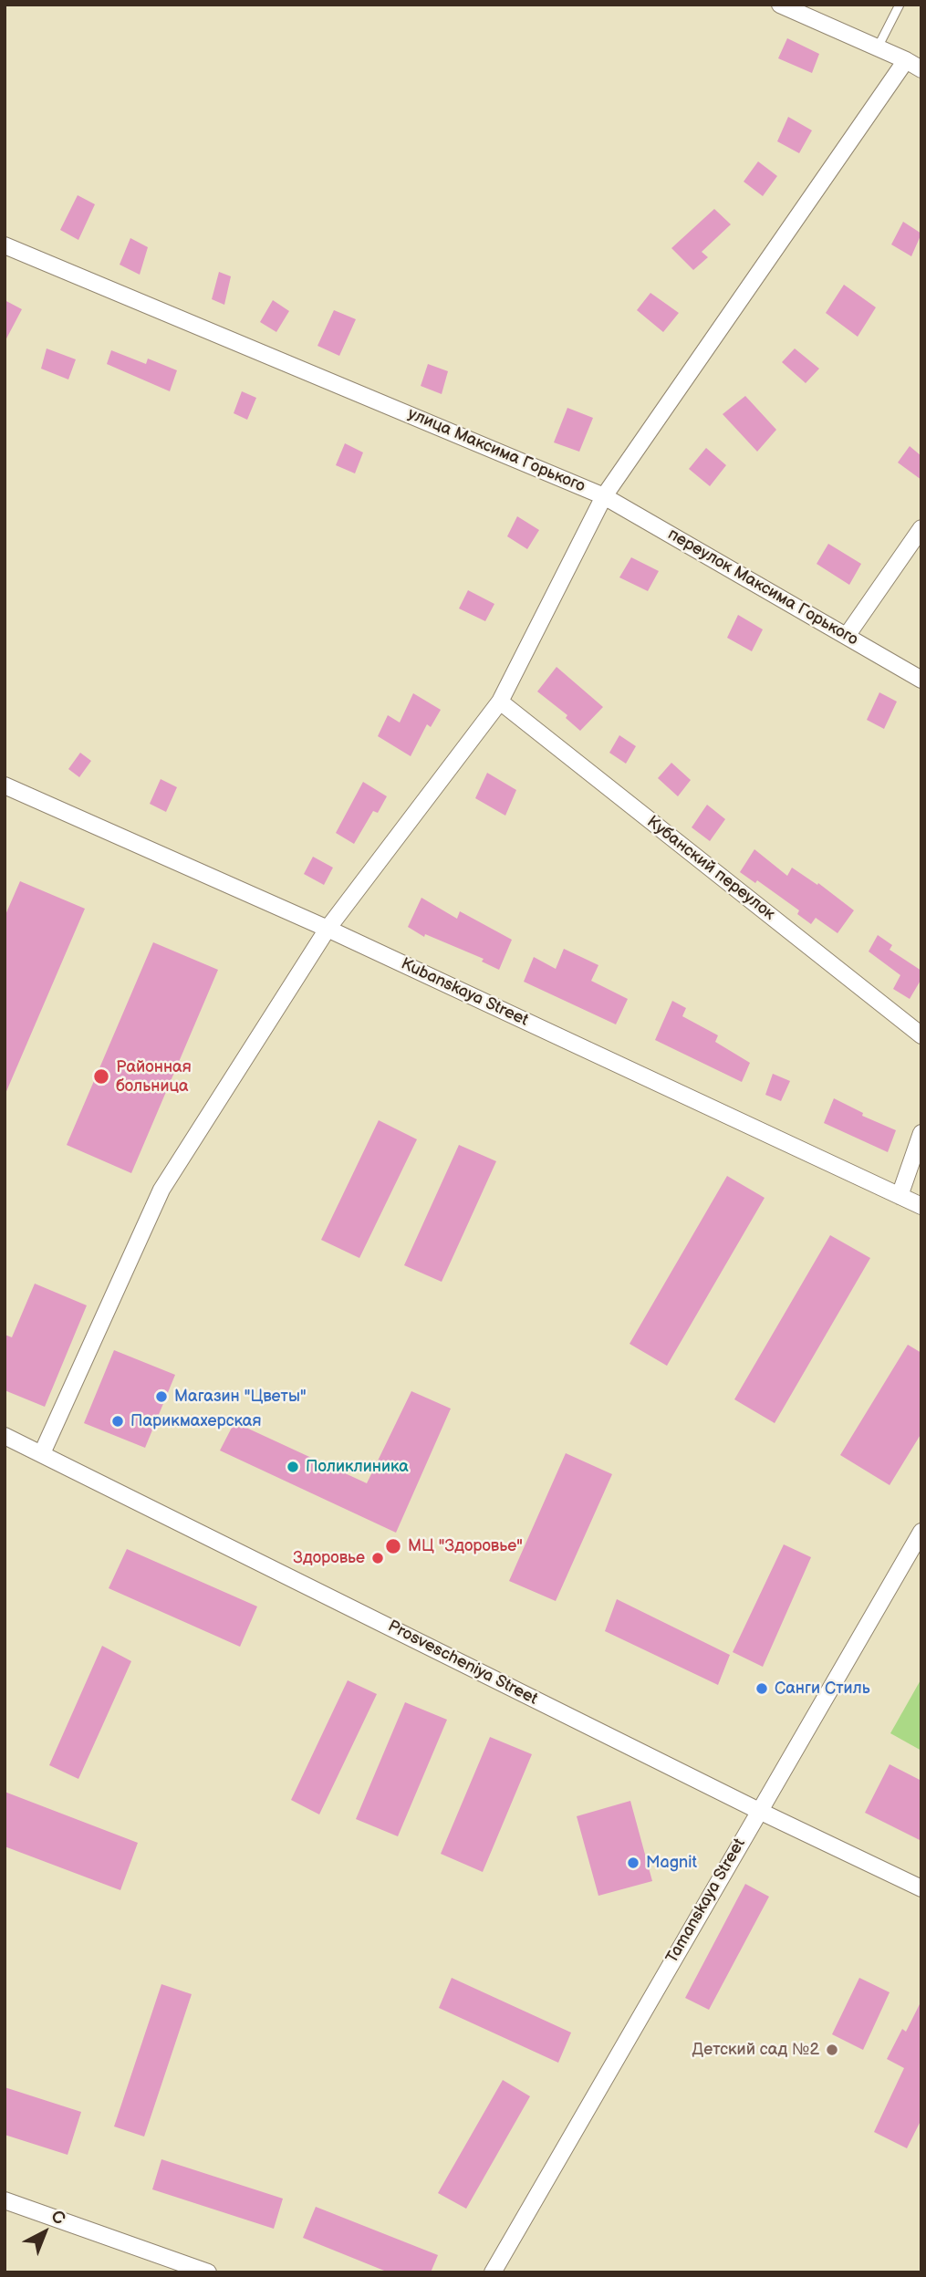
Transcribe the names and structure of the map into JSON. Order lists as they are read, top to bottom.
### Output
{
  "streets": {
    "street": [
      "улица Максима Горького",
      "переулок Максима Горького",
      "Кубанский переулок",
      "Kubanskaya Street",
      "Prosvescheniya Street",
      "Tamanskaya Street"
    ]
  },
  "crossings": [
    ["улица Максима Горького", "переулок Максима Горького"],
    ["Prosvescheniya Street", "Tamanskaya Street"]
  ],
  "places": [
    "Районная больница",
    "Магазин \"Цветы\"",
    "Парикмахерская",
    "Поликлиника",
    "МЦ \"Здоровье\"",
    "Здоровье",
    "Санги Стиль",
    "Magnit",
    "Детский сад №2"
  ],
  "north": "top right"
}
